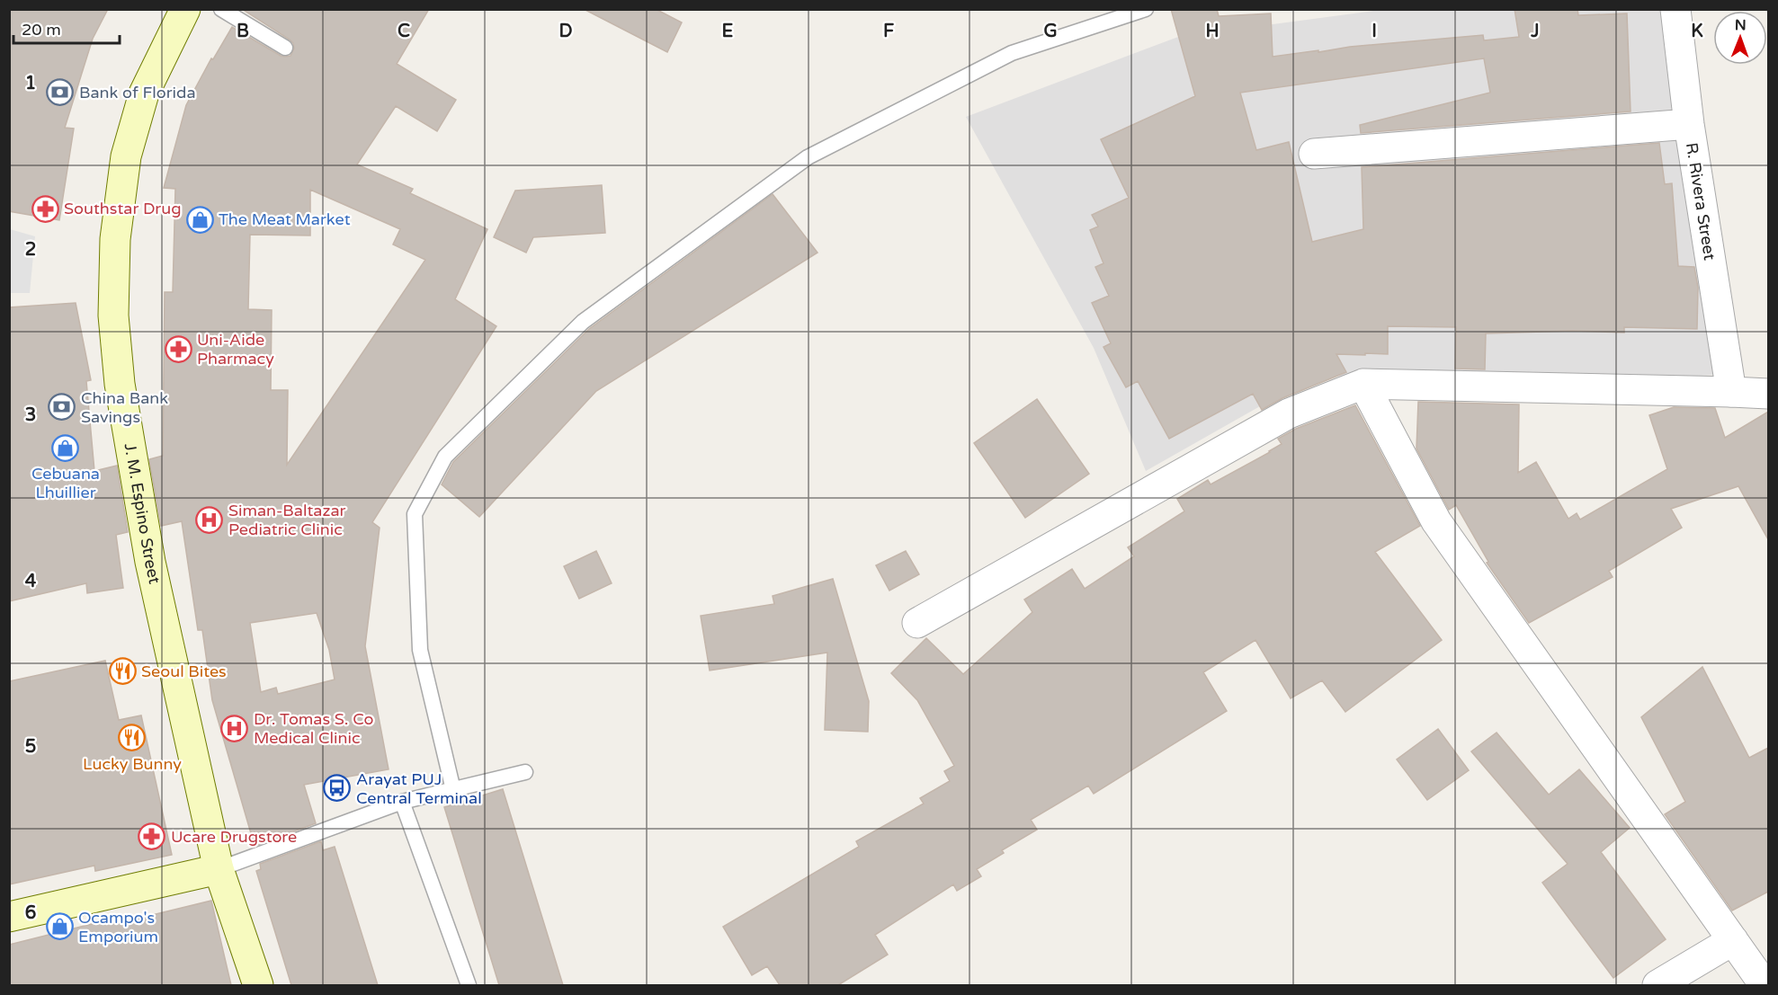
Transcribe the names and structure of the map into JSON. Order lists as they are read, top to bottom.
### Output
{
  "streets": {
    "main road": ["J. M. Espino Street"],
    "street": ["R. Rivera Street"]
  },
  "places": {
    "bank": ["Bank of Florida", "China Bank Savings"],
    "pharmacy": ["Southstar Drug", "Uni-Aide Pharmacy", "Ucare Drugstore"],
    "shop": ["The Meat Market", "Cebuana Lhuillier", "Ocampo's Emporium"],
    "hospital": ["Siman-Baltazar Pediatric Clinic", "Dr. Tomas S. Co Medical Clinic"],
    "restaurant": ["Seoul Bites", "Lucky Bunny"],
    "bus stop": ["Arayat PUJ Central Terminal"]
  },
  "scale_bar": "20 m",
  "north": "top",
  "grid": {
    "columns": [
      "B",
      "C",
      "D",
      "E",
      "F",
      "G",
      "H",
      "I",
      "J",
      "K"
    ],
    "rows": [
      "1",
      "2",
      "3",
      "4",
      "5",
      "6"
    ]
  }
}
